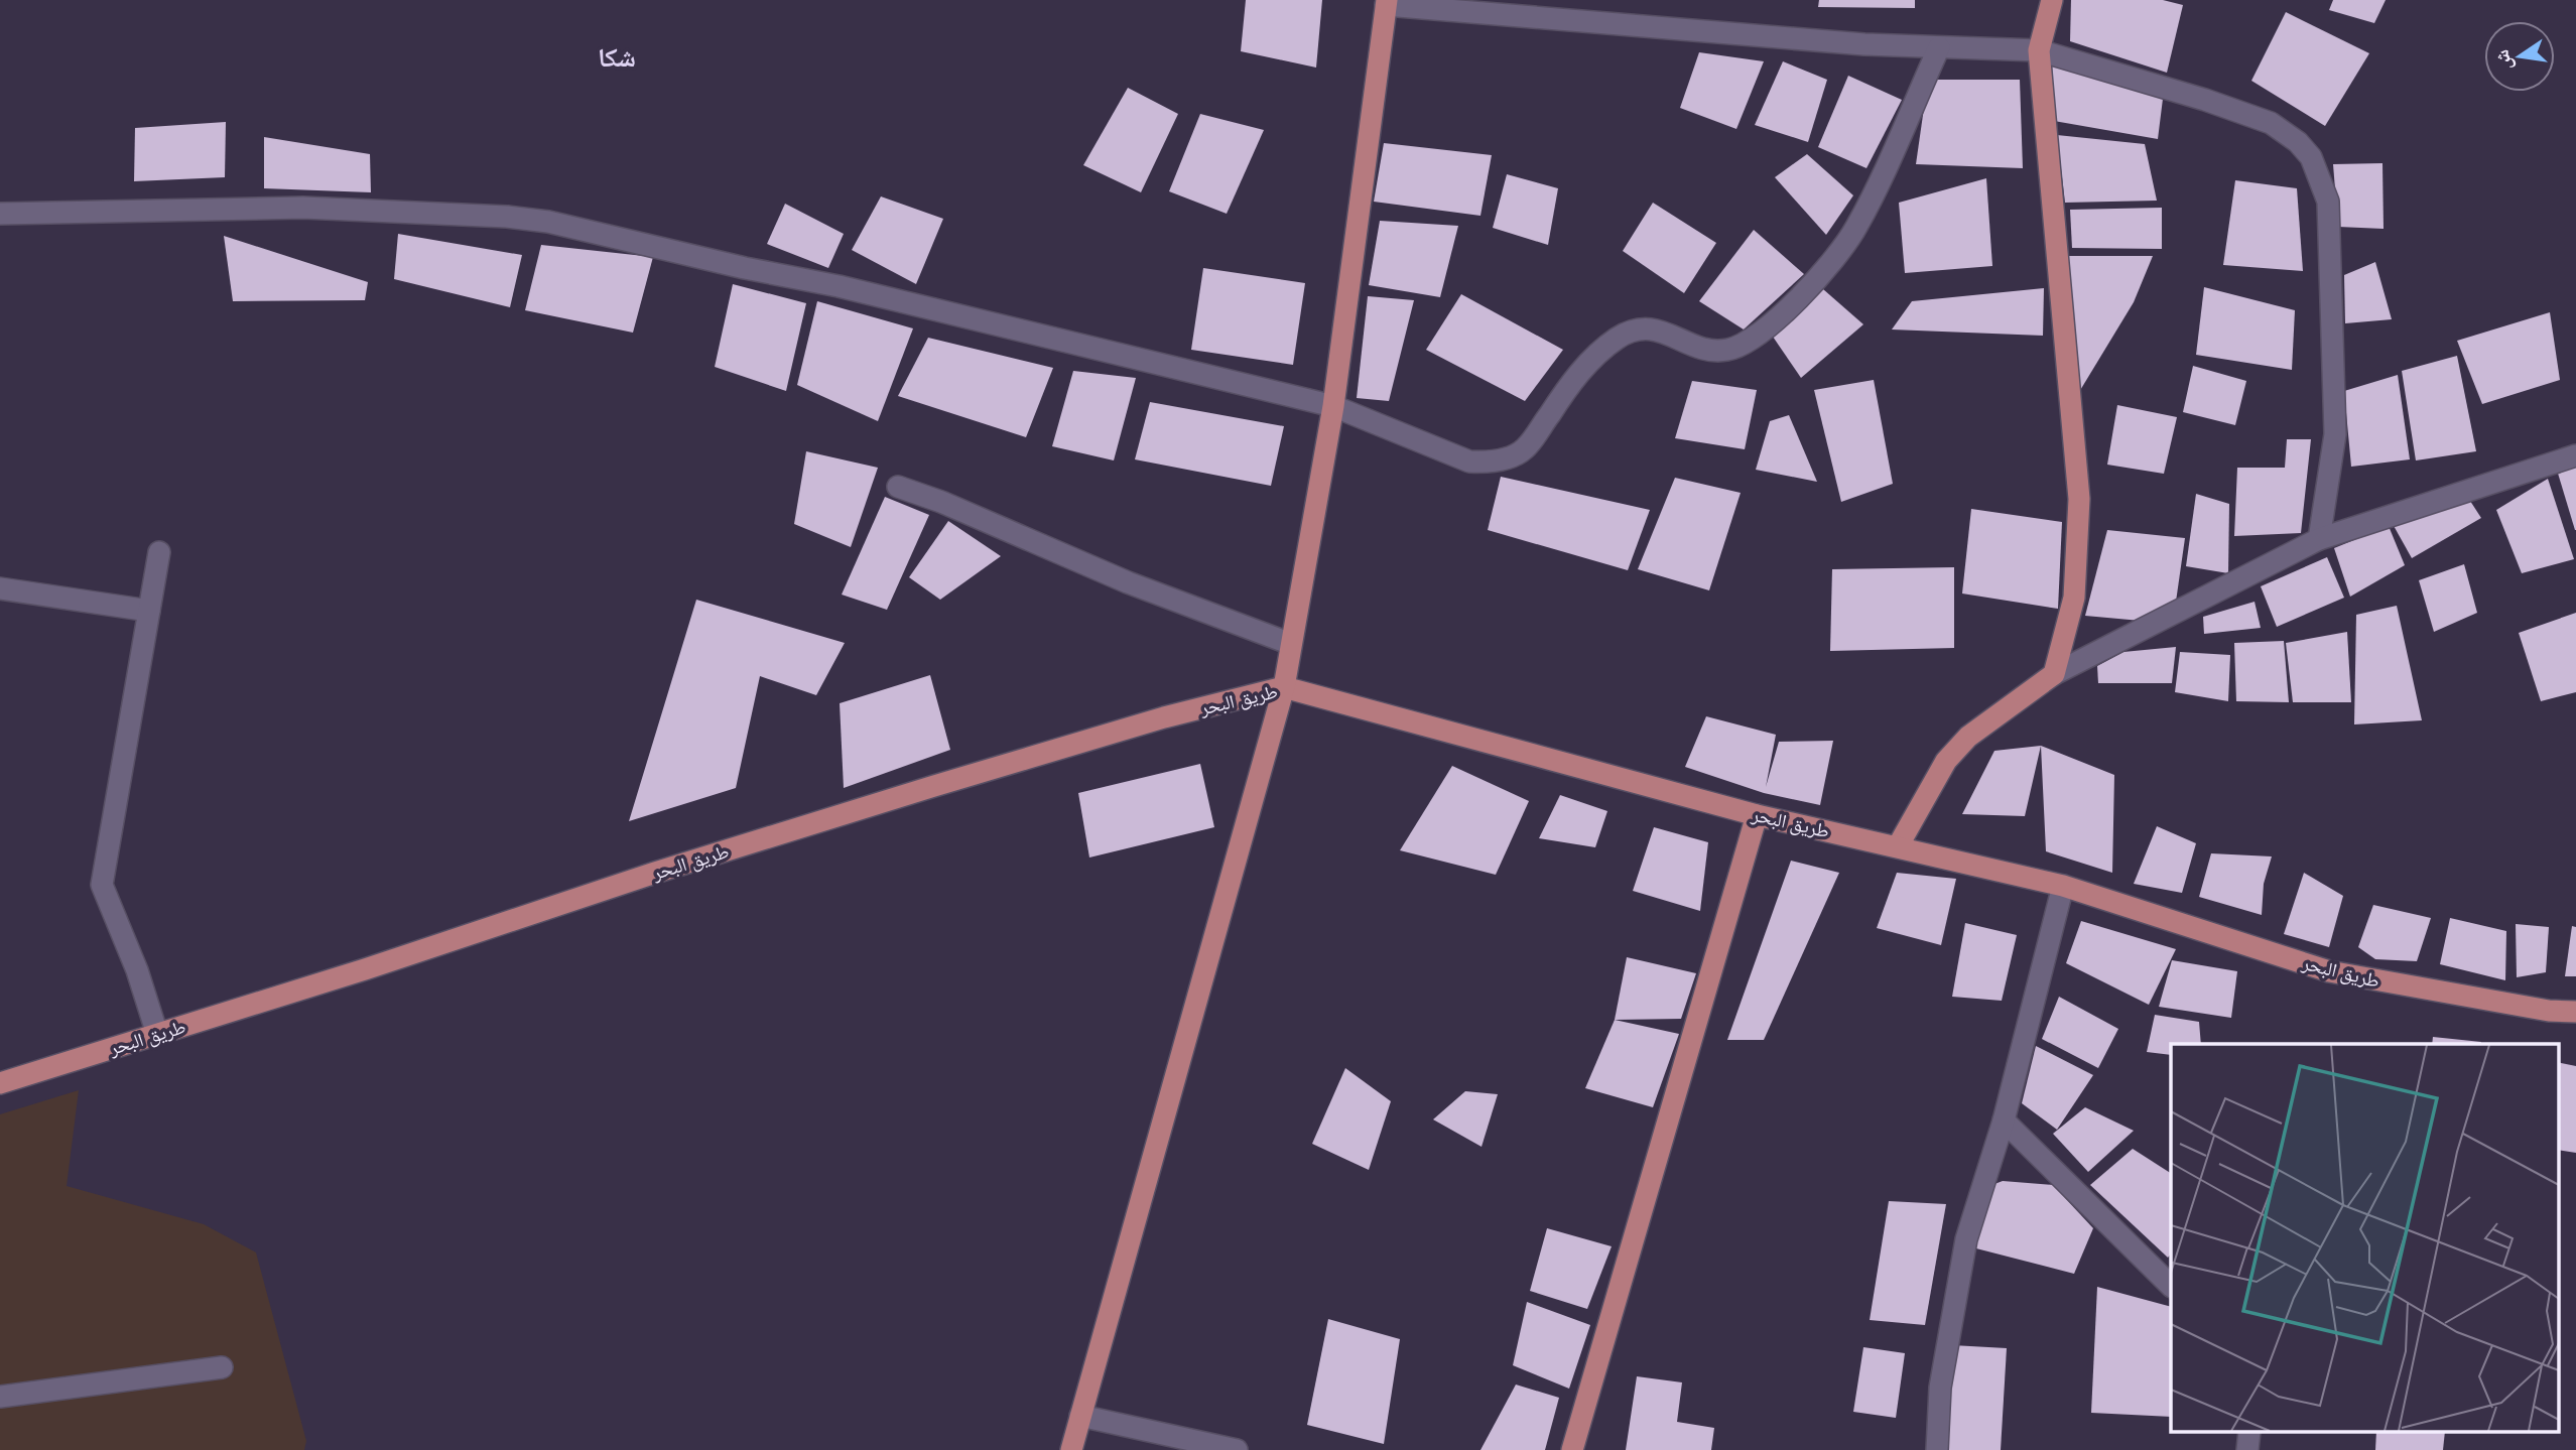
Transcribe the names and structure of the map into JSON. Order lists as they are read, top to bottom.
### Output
{
  "streets": {
    "main road": ["طريق البحر"]
  },
  "districts": ["شكا"],
  "north": "left"
}
